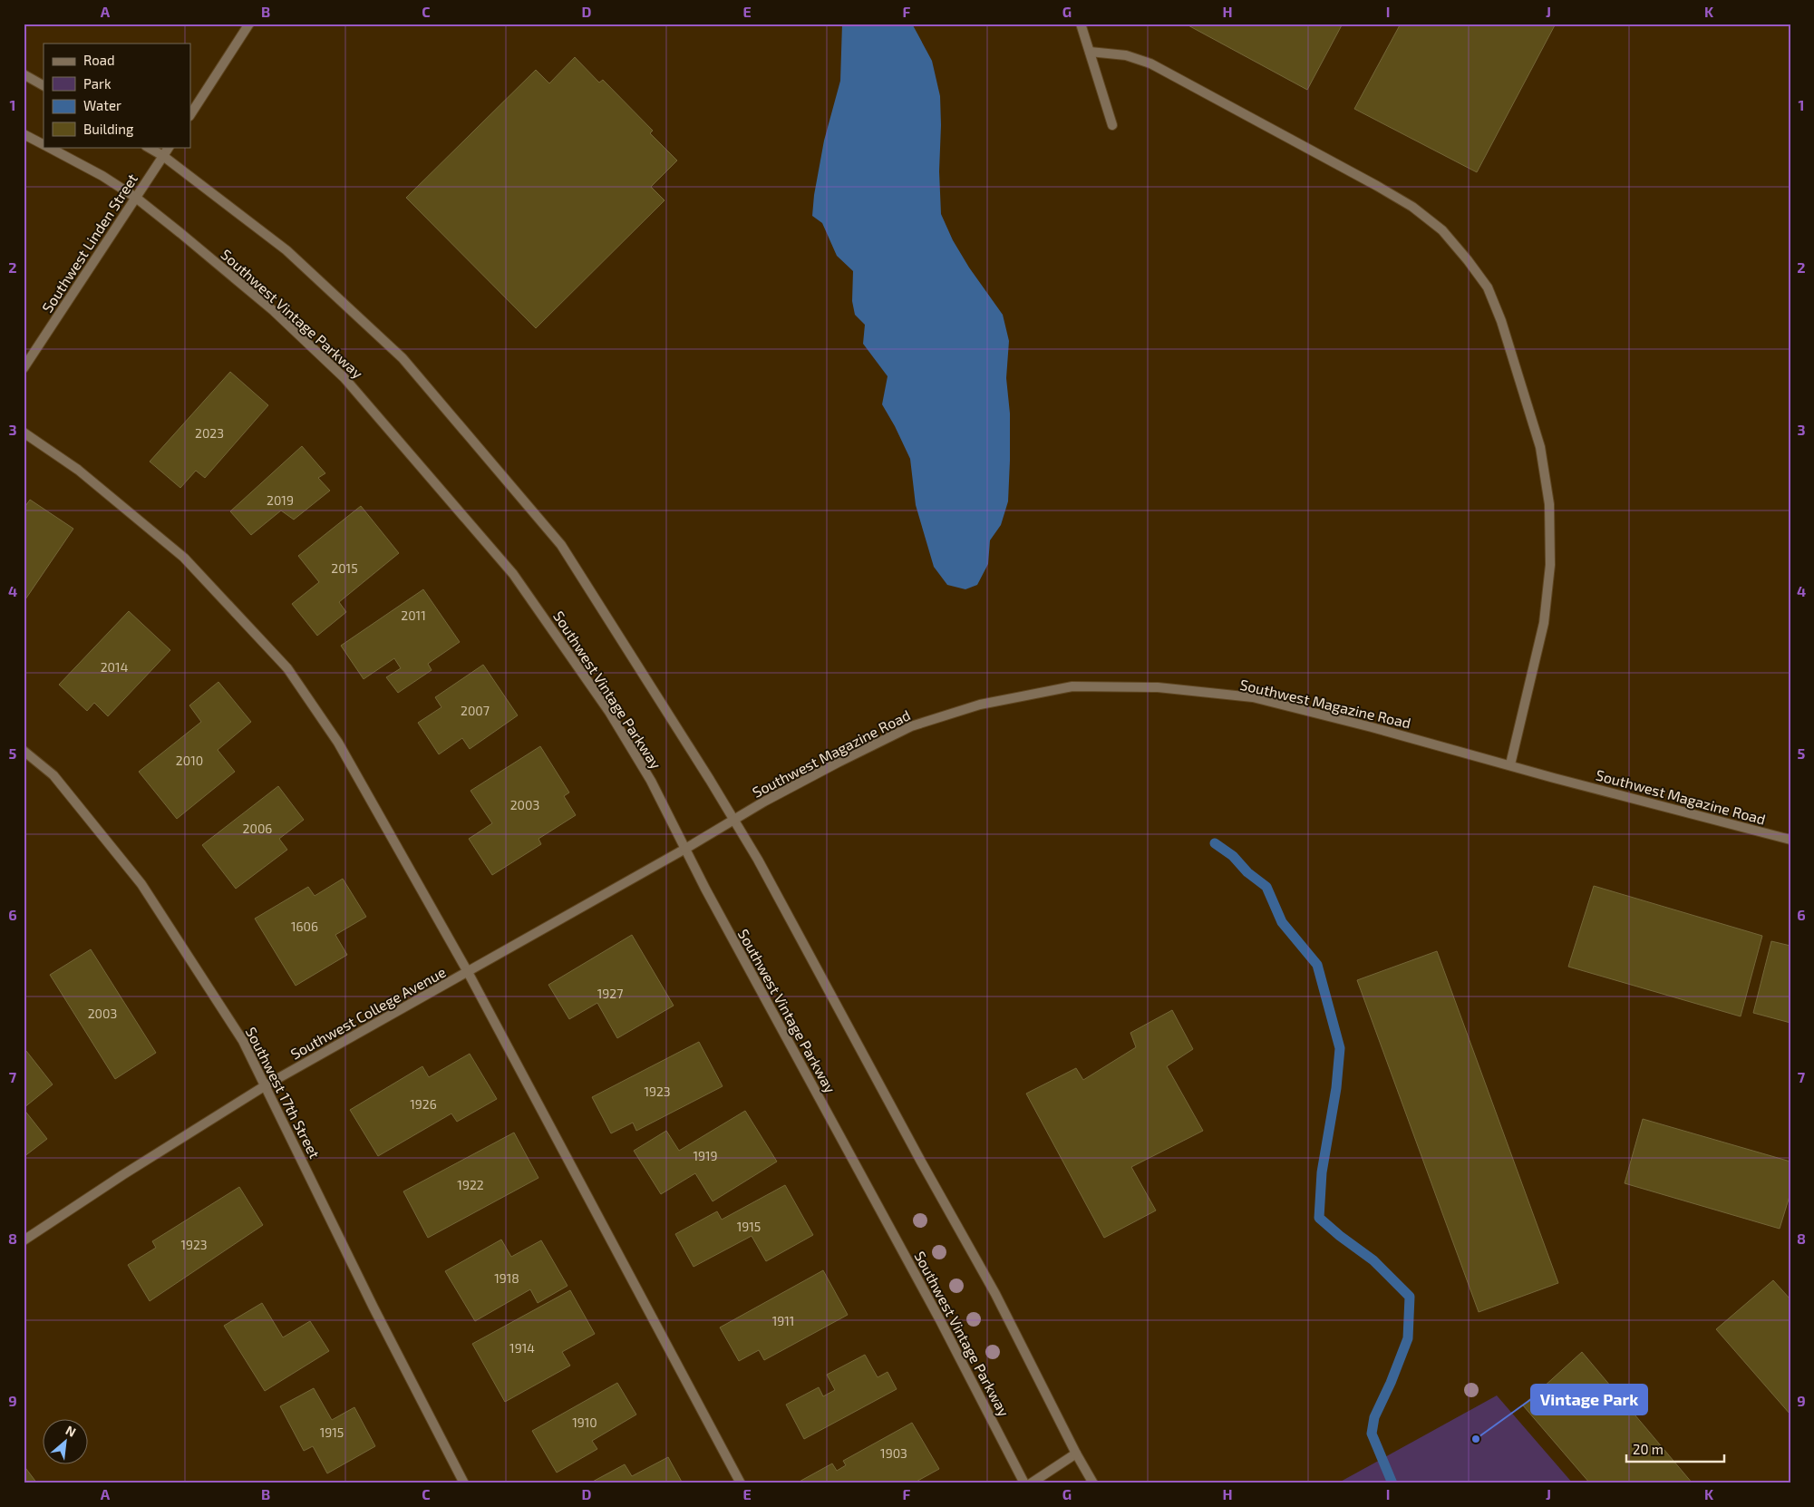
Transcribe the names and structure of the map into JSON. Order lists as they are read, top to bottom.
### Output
{
  "streets": {
    "street": [
      "Southwest Linden Street",
      "Southwest Vintage Parkway",
      "Southwest Magazine Road",
      "Southwest College Avenue",
      "Southwest 17th Street"
    ]
  },
  "crossings": [
    ["Southwest Linden Street", "Southwest Vintage Parkway"],
    ["Southwest Vintage Parkway", "Southwest Magazine Road"],
    ["Southwest Vintage Parkway", "Southwest College Avenue"],
    ["Southwest Magazine Road", "Southwest College Avenue"],
    ["Southwest College Avenue", "Southwest 17th Street"]
  ],
  "places": ["Vintage Park"],
  "house_numbers": [
    "2023",
    "2019",
    "2015",
    "2011",
    "2014",
    "2007",
    "2010",
    "2003",
    "2006",
    "1606",
    "1927",
    "2003",
    "1923",
    "1926",
    "1919",
    "1922",
    "1915",
    "1923",
    "1918",
    "1911",
    "1914",
    "1910",
    "1915",
    "1903"
  ],
  "legend": [
    "Road",
    "Park",
    "Water",
    "Building"
  ],
  "scale_bar": "20 m",
  "north": "top right",
  "grid": {
    "columns": [
      "A",
      "B",
      "C",
      "D",
      "E",
      "F",
      "G",
      "H",
      "I",
      "J",
      "K"
    ],
    "rows": [
      "1",
      "2",
      "3",
      "4",
      "5",
      "6",
      "7",
      "8",
      "9"
    ]
  }
}
